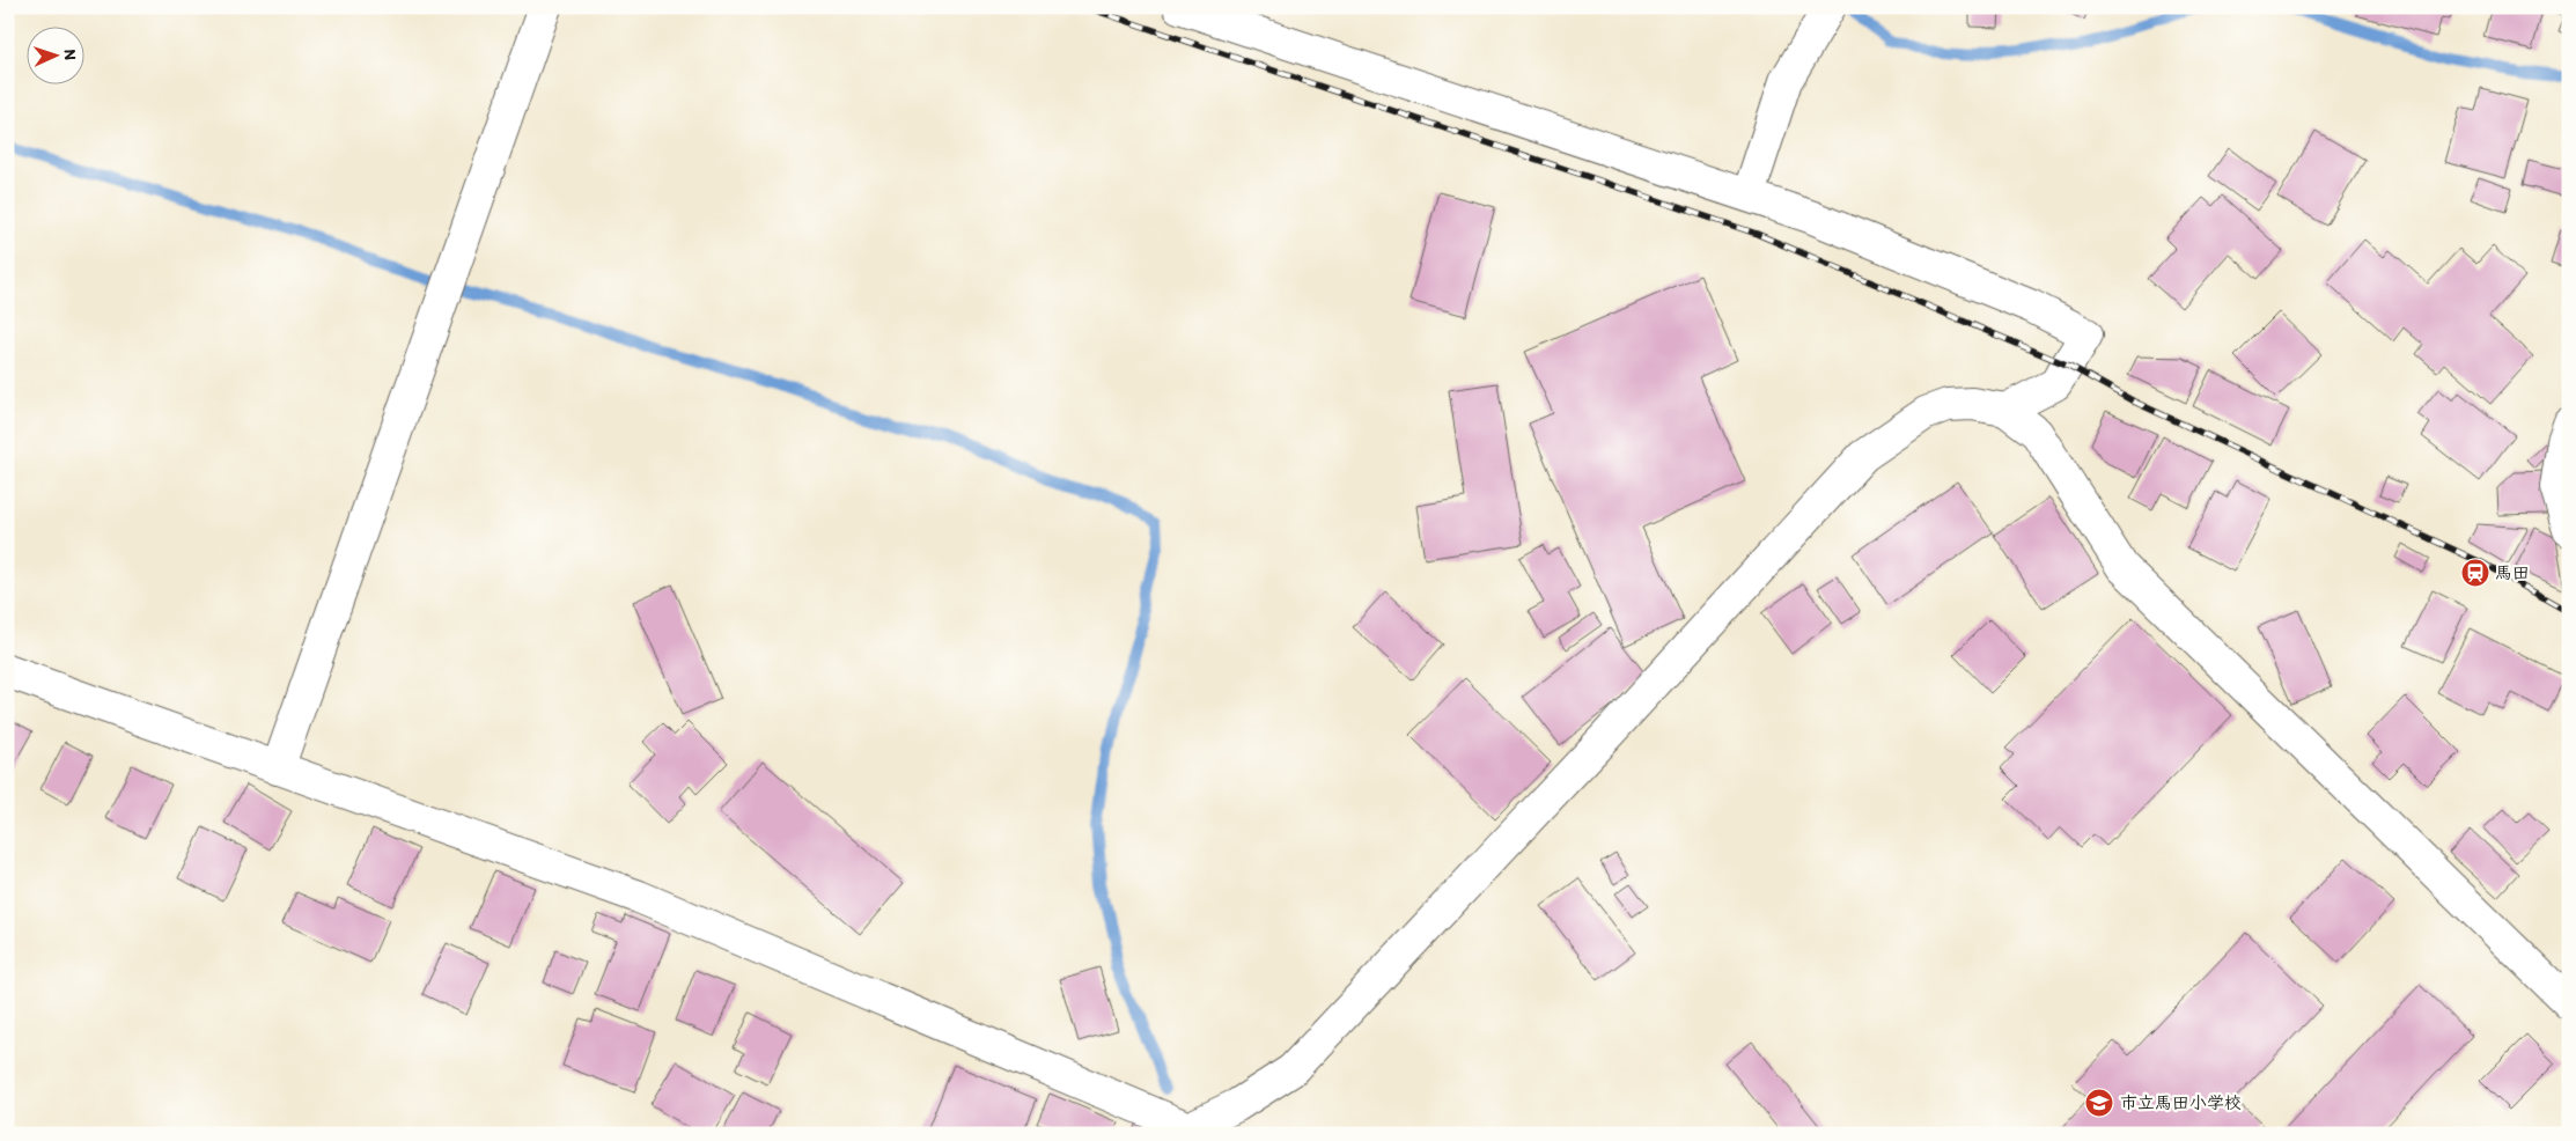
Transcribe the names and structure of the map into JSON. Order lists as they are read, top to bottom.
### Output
{
  "places": {
    "station": ["馬田"],
    "school or university": ["市立馬田小学校"]
  },
  "north": "right"
}
